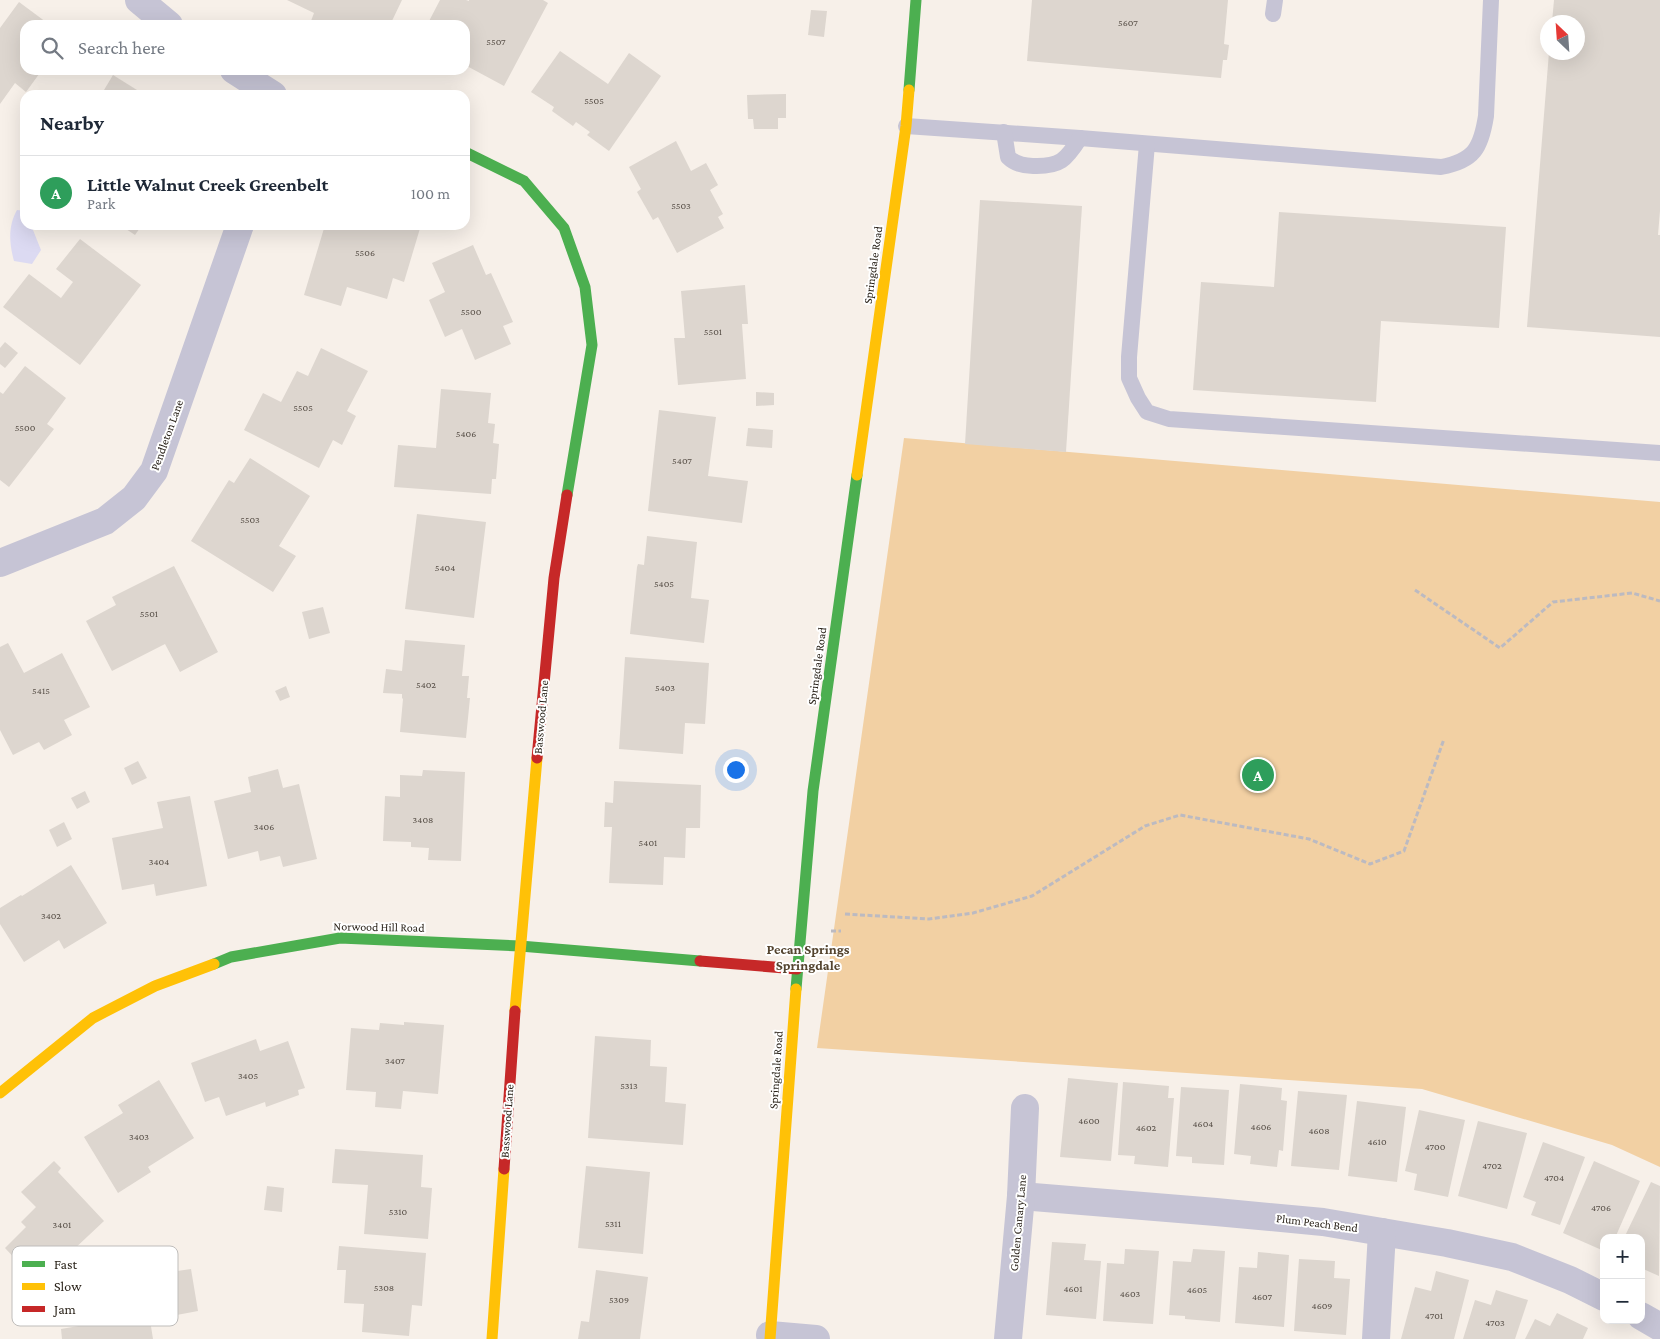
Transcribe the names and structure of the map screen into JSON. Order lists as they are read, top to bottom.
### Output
{
  "streets": {
    "street": [
      "Springdale Road",
      "Pendleton Lane",
      "Basswood Lane",
      "Norwood Hill Road",
      "Golden Canary Lane",
      "Plum Peach Bend"
    ]
  },
  "crossings": [
    ["Springdale Road", "Norwood Hill Road"],
    ["Basswood Lane", "Norwood Hill Road"],
    ["Golden Canary Lane", "Plum Peach Bend"]
  ],
  "districts": ["Pecan Springs Springdale"],
  "house_numbers": [
    "5607",
    "5507",
    "5505",
    "5503",
    "5506",
    "5500",
    "5501",
    "5505",
    "5500",
    "5406",
    "5407",
    "5503",
    "5404",
    "5405",
    "5501",
    "5402",
    "5403",
    "5415",
    "3408",
    "3406",
    "5401",
    "3404",
    "3402",
    "3407",
    "3405",
    "5313",
    "4600",
    "4604",
    "4606",
    "4602",
    "4608",
    "3403",
    "4610",
    "4700",
    "4702",
    "4704",
    "4706",
    "5310",
    "5311",
    "3401",
    "5308",
    "4601",
    "4605",
    "4603",
    "4607",
    "5309",
    "4609",
    "4701",
    "4703"
  ],
  "legend": ["Fast", "Slow", "Jam"],
  "north": "top left",
  "page": {
    "search": "Search here",
    "heading": "Nearby",
    "list": [
      {
        "mark": "A",
        "name": "Little Walnut Creek Greenbelt",
        "note": "Park",
        "value": "100 m"
      }
    ],
    "pins": "A",
    "map_buttons": ["+", "−"]
  }
}
